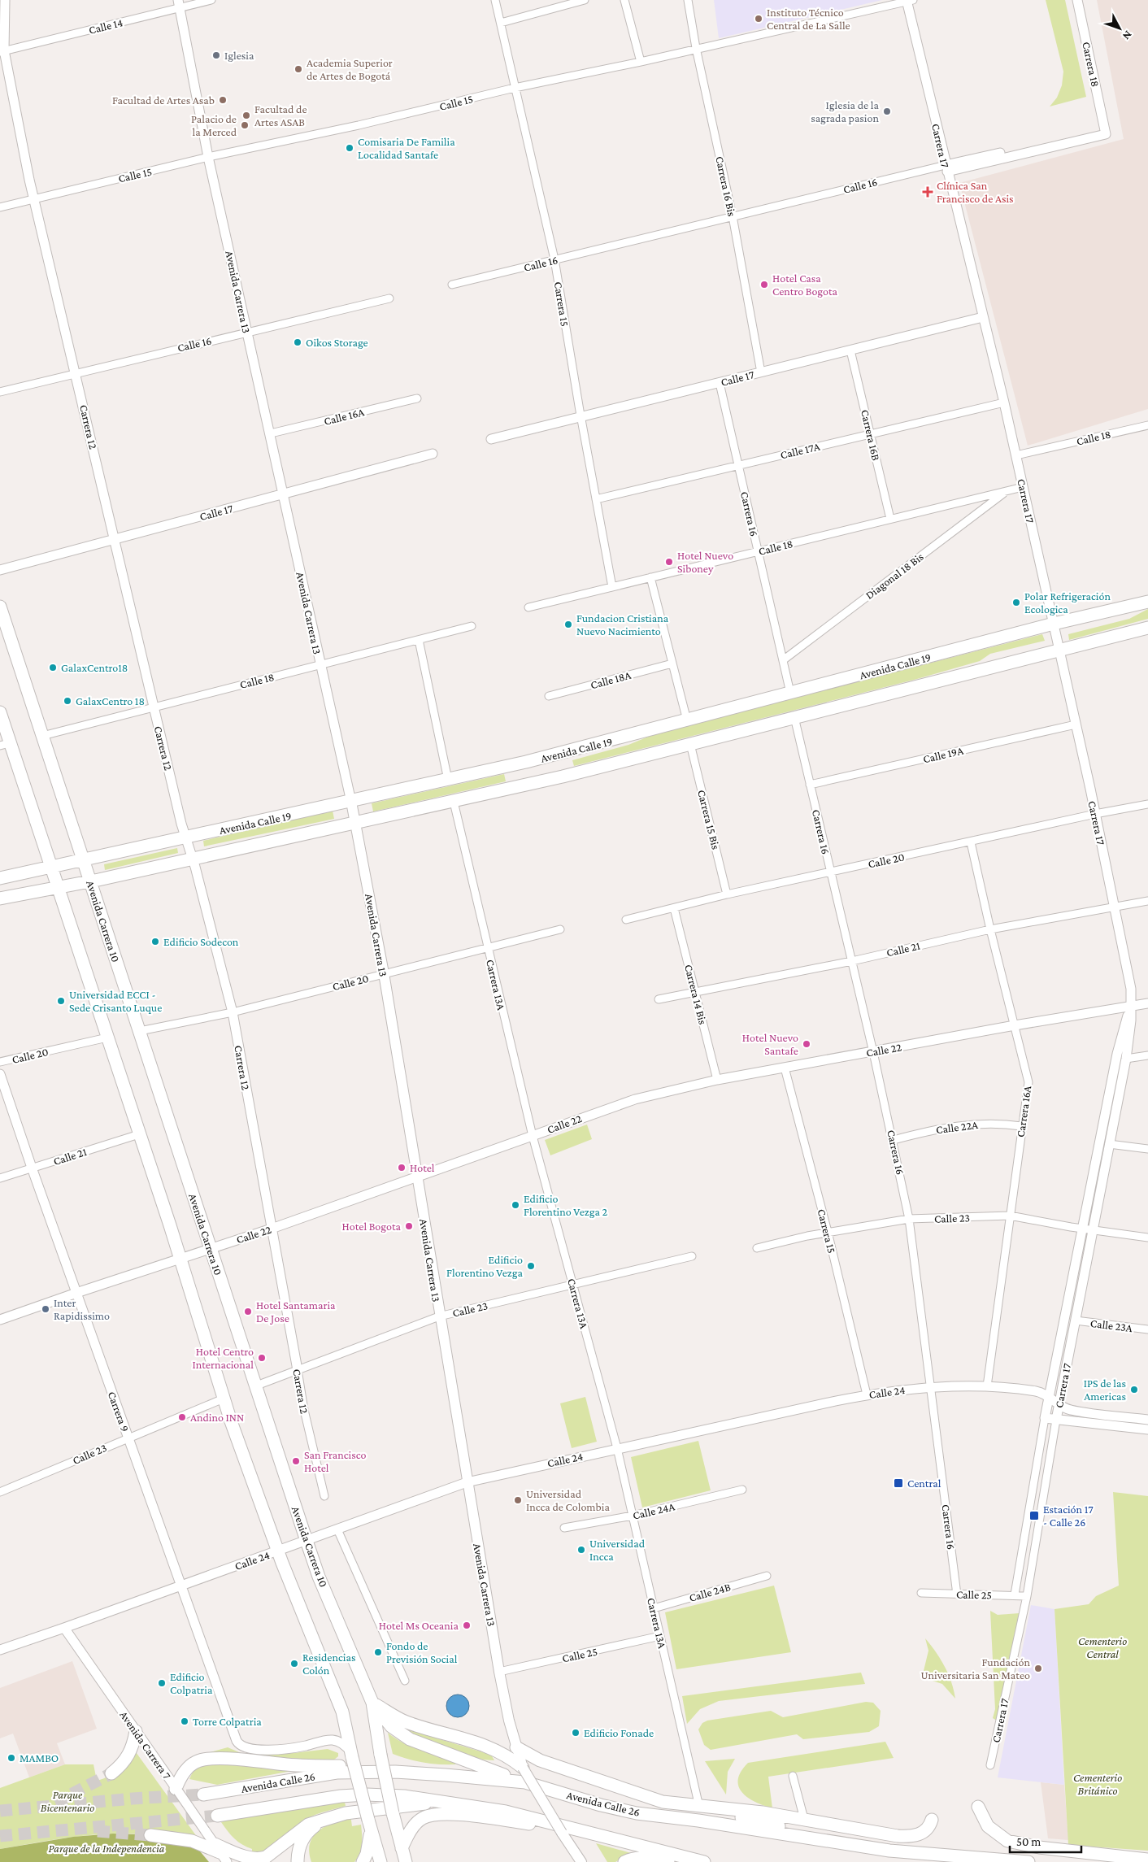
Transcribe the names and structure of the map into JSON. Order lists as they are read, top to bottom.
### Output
{
  "streets": {
    "main road": [
      "Avenida Carrera 13",
      "Avenida Calle 19",
      "Avenida Carrera 10",
      "Avenida Calle 26"
    ],
    "street": [
      "Calle 14",
      "Carrera 18",
      "Calle 15",
      "Carrera 17",
      "Calle 16",
      "Carrera 16 Bis",
      "Carrera 15",
      "Calle 17",
      "Calle 16A",
      "Carrera 12",
      "Carrera 16B",
      "Calle 18",
      "Calle 17A",
      "Carrera 16",
      "Diagonal 18 Bis",
      "Calle 18A",
      "Calle 19A",
      "Carrera 15 Bis",
      "Calle 20",
      "Calle 21",
      "Carrera 13A",
      "Carrera 14 Bis",
      "Calle 22",
      "Carrera 16A",
      "Calle 22A",
      "Calle 23",
      "Calle 23A",
      "Calle 24",
      "Carrera 9",
      "Calle 24A",
      "Calle 24B",
      "Calle 25",
      "Avenida Carrera 7"
    ]
  },
  "crossings": [
    ["Calle 14", "Avenida Carrera 13"],
    ["Calle 14", "Carrera 12"],
    ["Carrera 18", "Calle 16"],
    ["Calle 15", "Carrera 17"],
    ["Calle 15", "Carrera 16 Bis"],
    ["Calle 15", "Avenida Carrera 13"],
    ["Calle 15", "Carrera 15"],
    ["Calle 15", "Carrera 12"],
    ["Carrera 17", "Calle 16"],
    ["Carrera 17", "Calle 17"],
    ["Carrera 17", "Calle 18"],
    ["Carrera 17", "Calle 17A"],
    ["Carrera 17", "Avenida Calle 19"],
    ["Carrera 17", "Calle 19A"],
    ["Carrera 17", "Calle 20"],
    ["Carrera 17", "Calle 21"],
    ["Carrera 17", "Calle 22"],
    ["Carrera 17", "Calle 23"],
    ["Carrera 17", "Calle 23A"],
    ["Carrera 17", "Calle 24"],
    ["Carrera 17", "Calle 25"],
    ["Calle 16", "Carrera 16 Bis"],
    ["Calle 16", "Avenida Carrera 13"],
    ["Calle 16", "Carrera 15"],
    ["Calle 16", "Carrera 12"],
    ["Carrera 16 Bis", "Calle 17"],
    ["Avenida Carrera 13", "Calle 17"],
    ["Avenida Carrera 13", "Calle 16A"],
    ["Avenida Carrera 13", "Calle 18"],
    ["Avenida Carrera 13", "Avenida Calle 19"],
    ["Avenida Carrera 13", "Calle 20"],
    ["Avenida Carrera 13", "Calle 22"],
    ["Avenida Carrera 13", "Calle 23"],
    ["Avenida Carrera 13", "Calle 24"],
    ["Avenida Carrera 13", "Calle 25"],
    ["Avenida Carrera 13", "Avenida Calle 26"],
    ["Carrera 15", "Calle 17"],
    ["Carrera 15", "Calle 18"],
    ["Carrera 15", "Calle 17A"],
    ["Carrera 15", "Calle 22"],
    ["Carrera 15", "Calle 23"],
    ["Carrera 15", "Calle 24"],
    ["Calle 17", "Carrera 12"],
    ["Calle 17", "Carrera 16B"],
    ["Calle 17", "Carrera 16"],
    ["Carrera 12", "Calle 18"],
    ["Carrera 12", "Avenida Calle 19"],
    ["Carrera 12", "Calle 20"],
    ["Carrera 12", "Calle 22"],
    ["Carrera 12", "Calle 23"],
    ["Carrera 16B", "Calle 18"],
    ["Carrera 16B", "Calle 17A"],
    ["Calle 18", "Carrera 16"],
    ["Calle 18", "Diagonal 18 Bis"],
    ["Calle 18", "Avenida Carrera 10"],
    ["Calle 17A", "Carrera 16"],
    ["Carrera 16", "Diagonal 18 Bis"],
    ["Carrera 16", "Avenida Calle 19"],
    ["Carrera 16", "Calle 19A"],
    ["Carrera 16", "Calle 20"],
    ["Carrera 16", "Calle 21"],
    ["Carrera 16", "Calle 22"],
    ["Carrera 16", "Calle 22A"],
    ["Carrera 16", "Calle 23"],
    ["Carrera 16", "Calle 24"],
    ["Carrera 16", "Calle 25"],
    ["Avenida Calle 19", "Carrera 15 Bis"],
    ["Avenida Calle 19", "Avenida Carrera 10"],
    ["Avenida Calle 19", "Carrera 13A"],
    ["Carrera 15 Bis", "Calle 20"],
    ["Calle 20", "Avenida Carrera 10"],
    ["Calle 20", "Carrera 13A"],
    ["Calle 20", "Carrera 14 Bis"],
    ["Calle 20", "Carrera 16A"],
    ["Avenida Carrera 10", "Calle 22"],
    ["Avenida Carrera 10", "Calle 23"],
    ["Avenida Carrera 10", "Calle 24"],
    ["Calle 21", "Carrera 14 Bis"],
    ["Calle 21", "Carrera 16A"],
    ["Calle 21", "Carrera 9"],
    ["Carrera 13A", "Calle 22"],
    ["Carrera 13A", "Calle 23"],
    ["Carrera 13A", "Calle 24"],
    ["Carrera 13A", "Calle 24A"],
    ["Carrera 13A", "Calle 24B"],
    ["Carrera 13A", "Calle 25"],
    ["Carrera 14 Bis", "Calle 22"],
    ["Calle 22", "Carrera 16A"],
    ["Calle 22", "Carrera 9"],
    ["Carrera 16A", "Calle 22A"],
    ["Carrera 16A", "Calle 23"],
    ["Carrera 16A", "Calle 24"],
    ["Calle 23", "Carrera 9"],
    ["Calle 24", "Carrera 9"],
    ["Calle 24", "Avenida Carrera 7"]
  ],
  "parks": [
    "Cementerio Central",
    "Cementerio Británico",
    "Parque Bicentenario",
    "Parque de la Independencia"
  ],
  "places": {
    "other": [
      "Instituto Técnico Central de La Salle",
      "Iglesia",
      "Academia Superior de Artes de Bogotá",
      "Facultad de Artes Asab",
      "Iglesia de la sagrada pasion",
      "Facultad de Artes ASAB",
      "Palacio de la Merced",
      "Comisaria De Familia Localidad Santafe",
      "Hotel Casa Centro Bogota",
      "Oikos Storage",
      "Hotel Nuevo Siboney",
      "Polar Refrigeración Ecologica",
      "Fundacion Cristiana Nuevo Nacimiento",
      "GalaxCentro18",
      "GalaxCentro 18",
      "Edificio Sodecon",
      "Universidad ECCI - Sede Crisanto Luque",
      "Hotel Nuevo Santafe",
      "Hotel",
      "Edificio Florentino Vezga 2",
      "Hotel Bogota",
      "Edificio Florentino Vezga",
      "Inter Rapidissimo",
      "Hotel Santamaria De Jose",
      "Hotel Centro Internacional",
      "IPS de las Americas",
      "Andino INN",
      "San Francisco Hotel",
      "Universidad Incca de Colombia",
      "Universidad Incca",
      "Hotel Ms Oceania",
      "Fondo de Previsión Social",
      "Residencias Colón",
      "Fundación Universitaria San Mateo",
      "Edificio Colpatria",
      "Torre Colpatria",
      "Edificio Fonade",
      "MAMBO"
    ],
    "health": ["Clínica San Francisco de Asis"],
    "transit": ["Central", "Estación 17 - Calle 26"]
  },
  "scale_bar": "50 m",
  "north": "bottom right"
}
